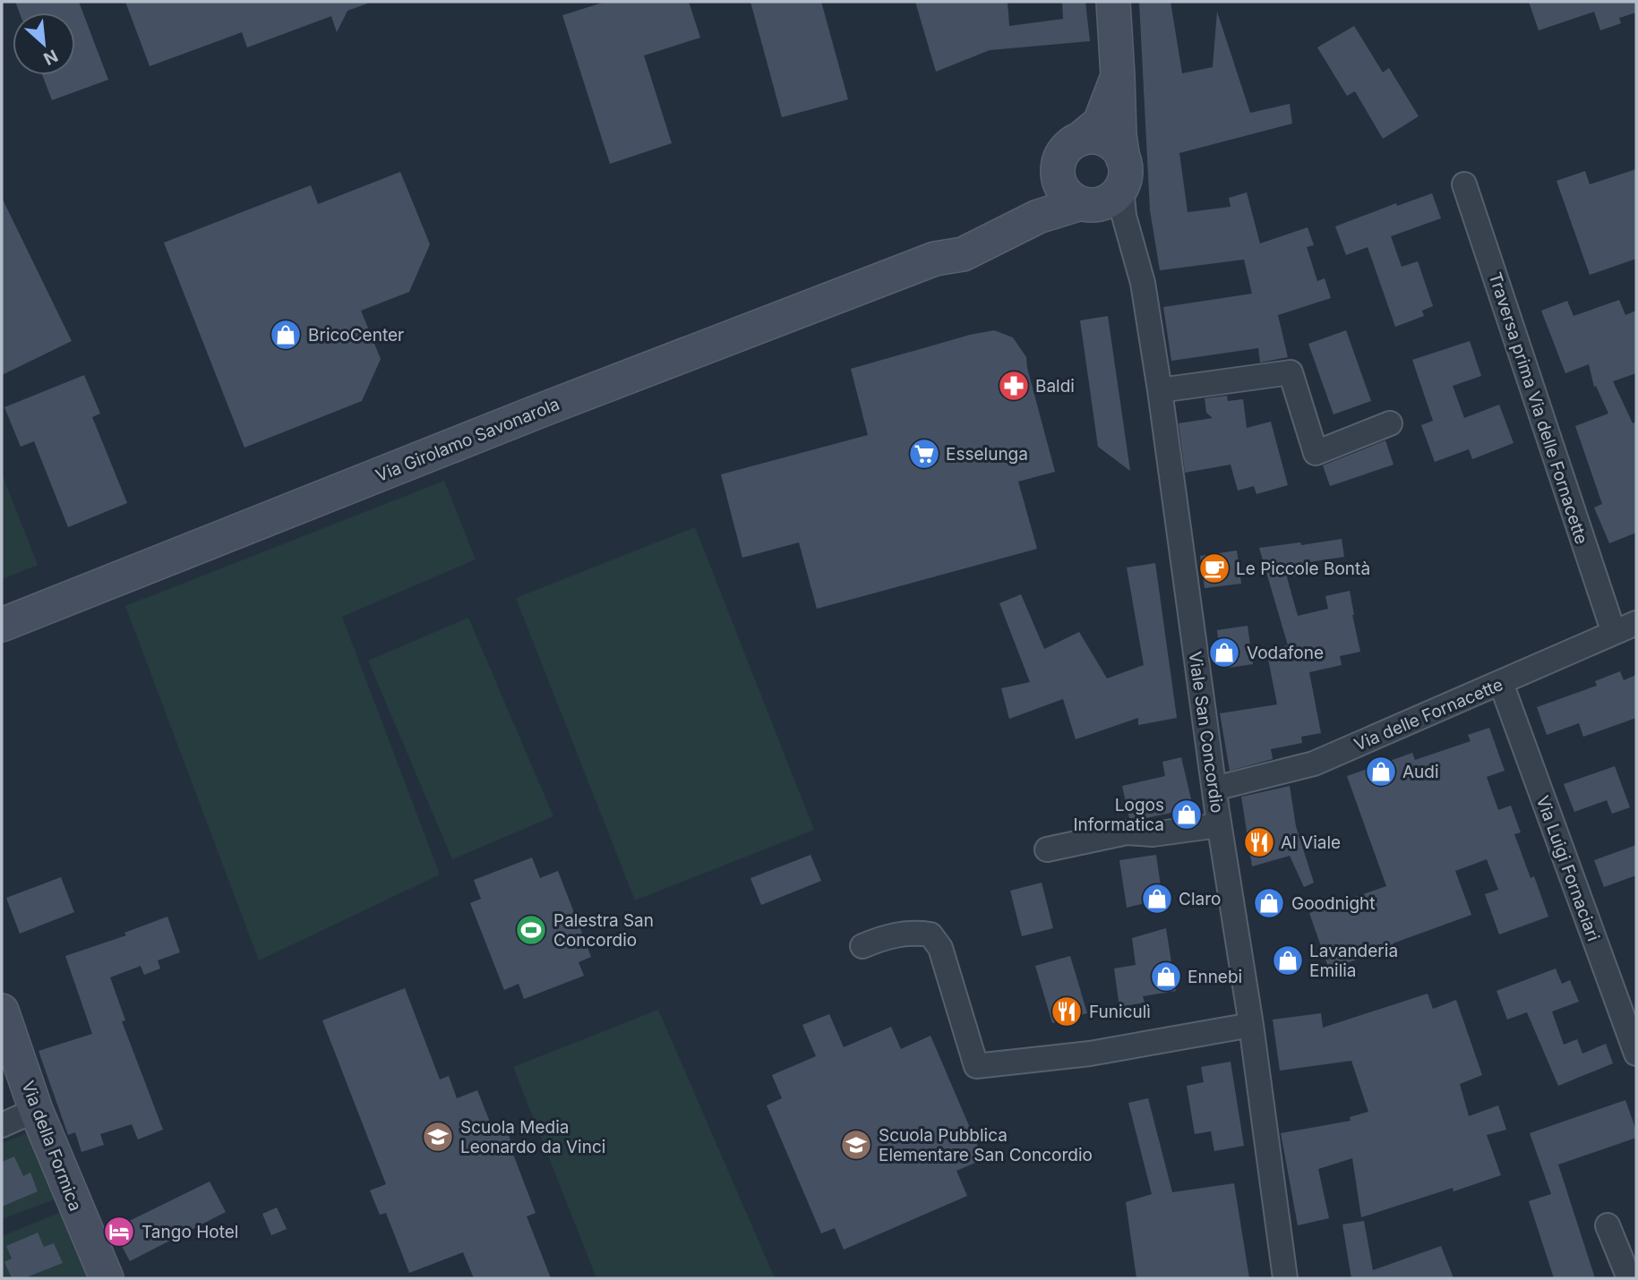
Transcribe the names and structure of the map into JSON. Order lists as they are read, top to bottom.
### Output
{
  "streets": {
    "street": [
      "Traversa prima Via delle Fornacette",
      "Via Girolamo Savonarola",
      "Via delle Fornacette",
      "Viale San Concordio",
      "Via Luigi Fornaciari",
      "Via della Formica"
    ]
  },
  "crossings": [
    ["Traversa prima Via delle Fornacette", "Via delle Fornacette"],
    ["Via Girolamo Savonarola", "Viale San Concordio"],
    ["Via delle Fornacette", "Viale San Concordio"],
    ["Via delle Fornacette", "Via Luigi Fornaciari"]
  ],
  "places": {
    "shop": [
      "BricoCenter",
      "Vodafone",
      "Audi",
      "Logos Informatica",
      "Claro",
      "Goodnight",
      "Lavanderia Emilia",
      "Ennebi"
    ],
    "pharmacy": ["Baldi"],
    "supermarket": ["Esselunga"],
    "cafe": ["Le Piccole Bontà"],
    "restaurant": ["Al Viale", "Funiculì"],
    "sports": ["Palestra San Concordio"],
    "school or university": ["Scuola Media Leonardo da Vinci", "Scuola Pubblica Elementare San Concordio"],
    "hotel": ["Tango Hotel"]
  },
  "north": "bottom right"
}
